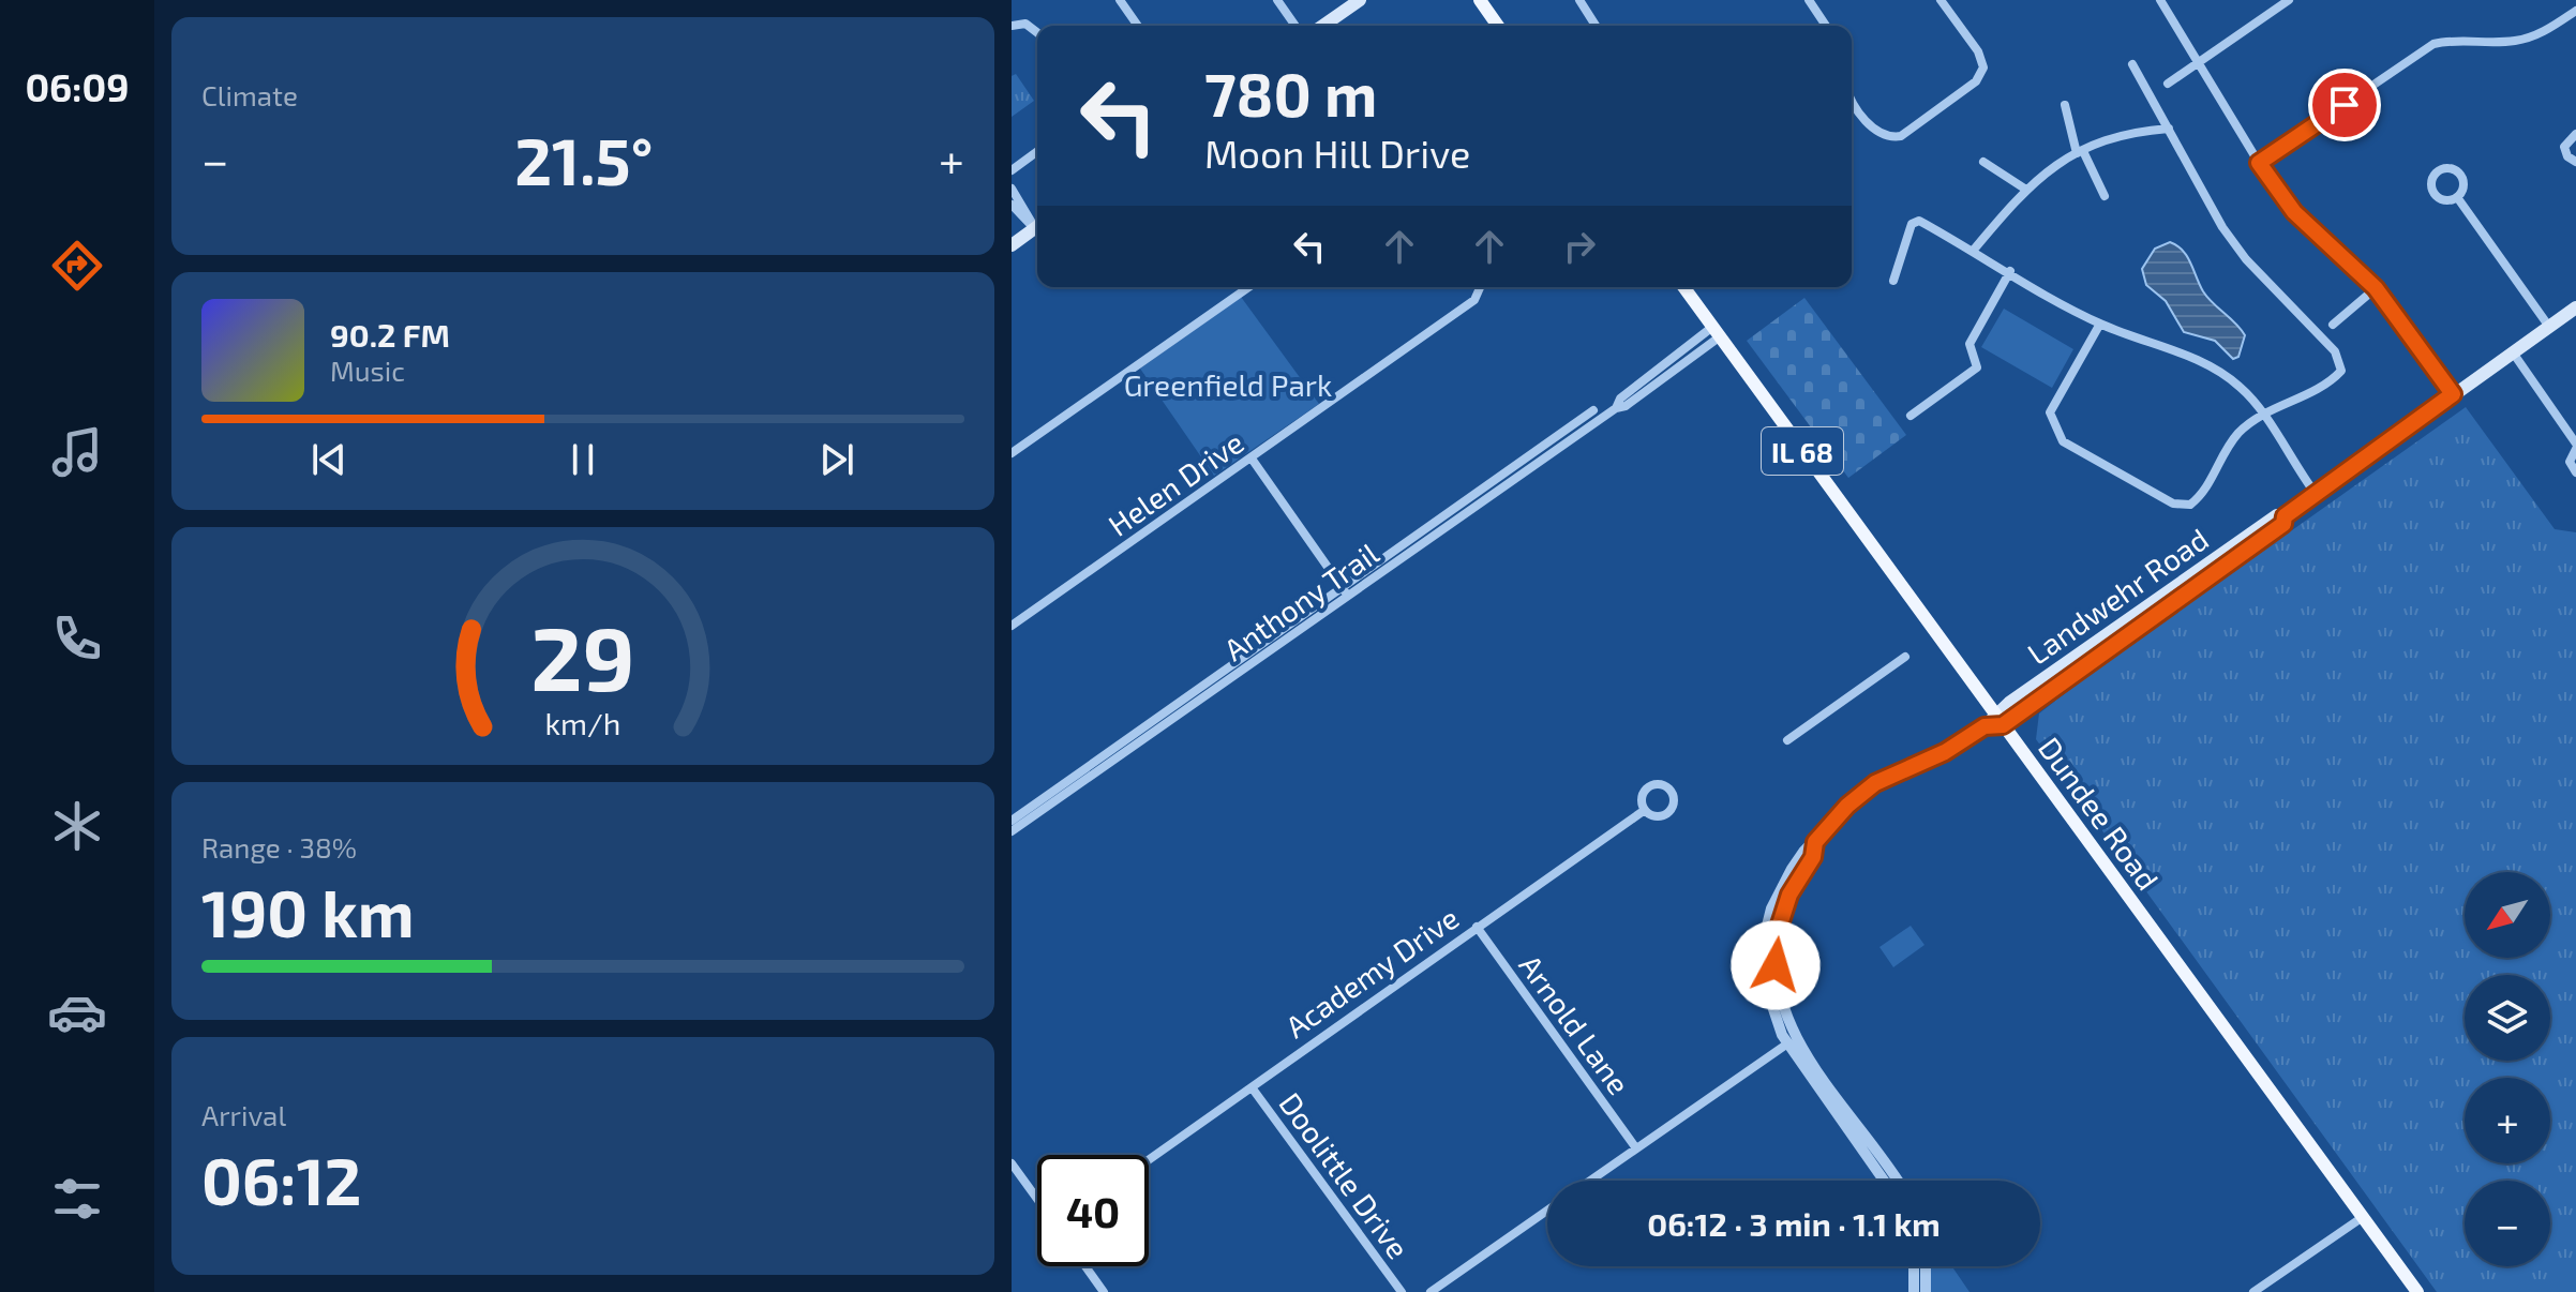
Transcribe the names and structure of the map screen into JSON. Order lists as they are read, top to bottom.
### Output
{
  "streets": {
    "main road": ["IL 68", "Landwehr Road", "Dundee Road"],
    "street": [
      "Helen Drive",
      "Anthony Trail",
      "Academy Drive",
      "Arnold Lane",
      "Doolittle Drive"
    ]
  },
  "crossings": [
    ["Landwehr Road", "Dundee Road"],
    ["Anthony Trail", "Dundee Road"],
    ["Academy Drive", "Arnold Lane"],
    ["Academy Drive", "Doolittle Drive"]
  ],
  "parks": ["Greenfield Park"],
  "north": "bottom left",
  "page": {
    "tabs": "06:09",
    "tile": [
      "Climate",
      ["Range · 38%", "190 km"],
      ["Arrival", "06:12"]
    ],
    "turn": ["780 m", "Moon Hill Drive"],
    "heat": ["−", "21.5°", "+"],
    "song": ["90.2 FM", "Music"],
    "map_buttons": ["+", "−"],
    "limit": "40",
    "trip": "06:12 · 3 min · 1.1 km",
    "gauge": ["29", "km/h"]
  }
}
